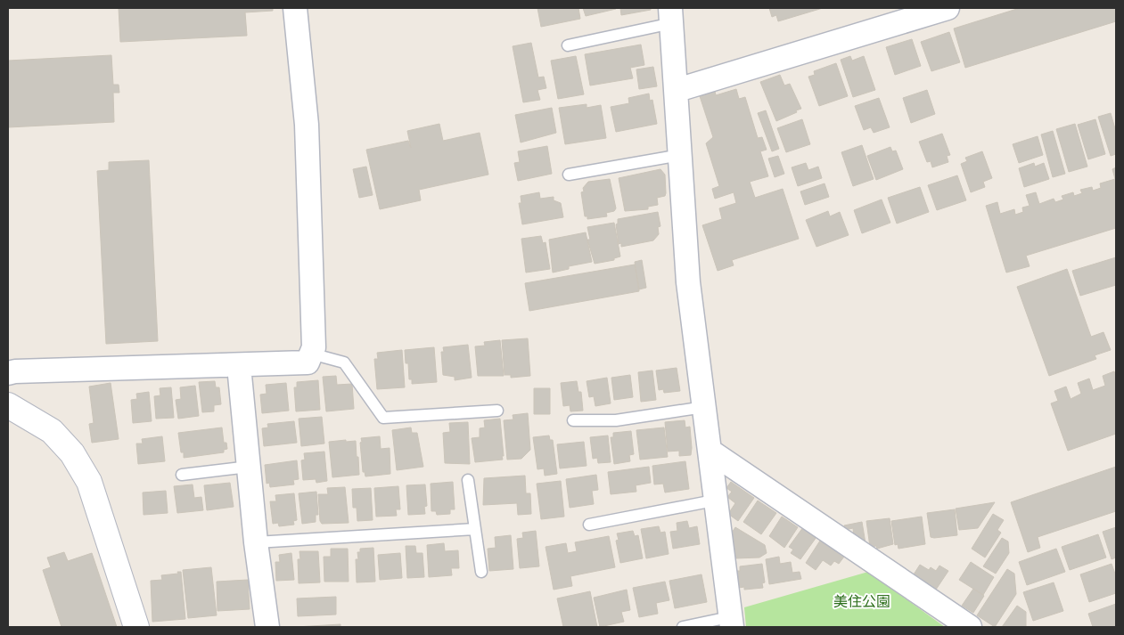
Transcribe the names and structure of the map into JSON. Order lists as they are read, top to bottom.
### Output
{
  "parks": ["美住公園"]
}
